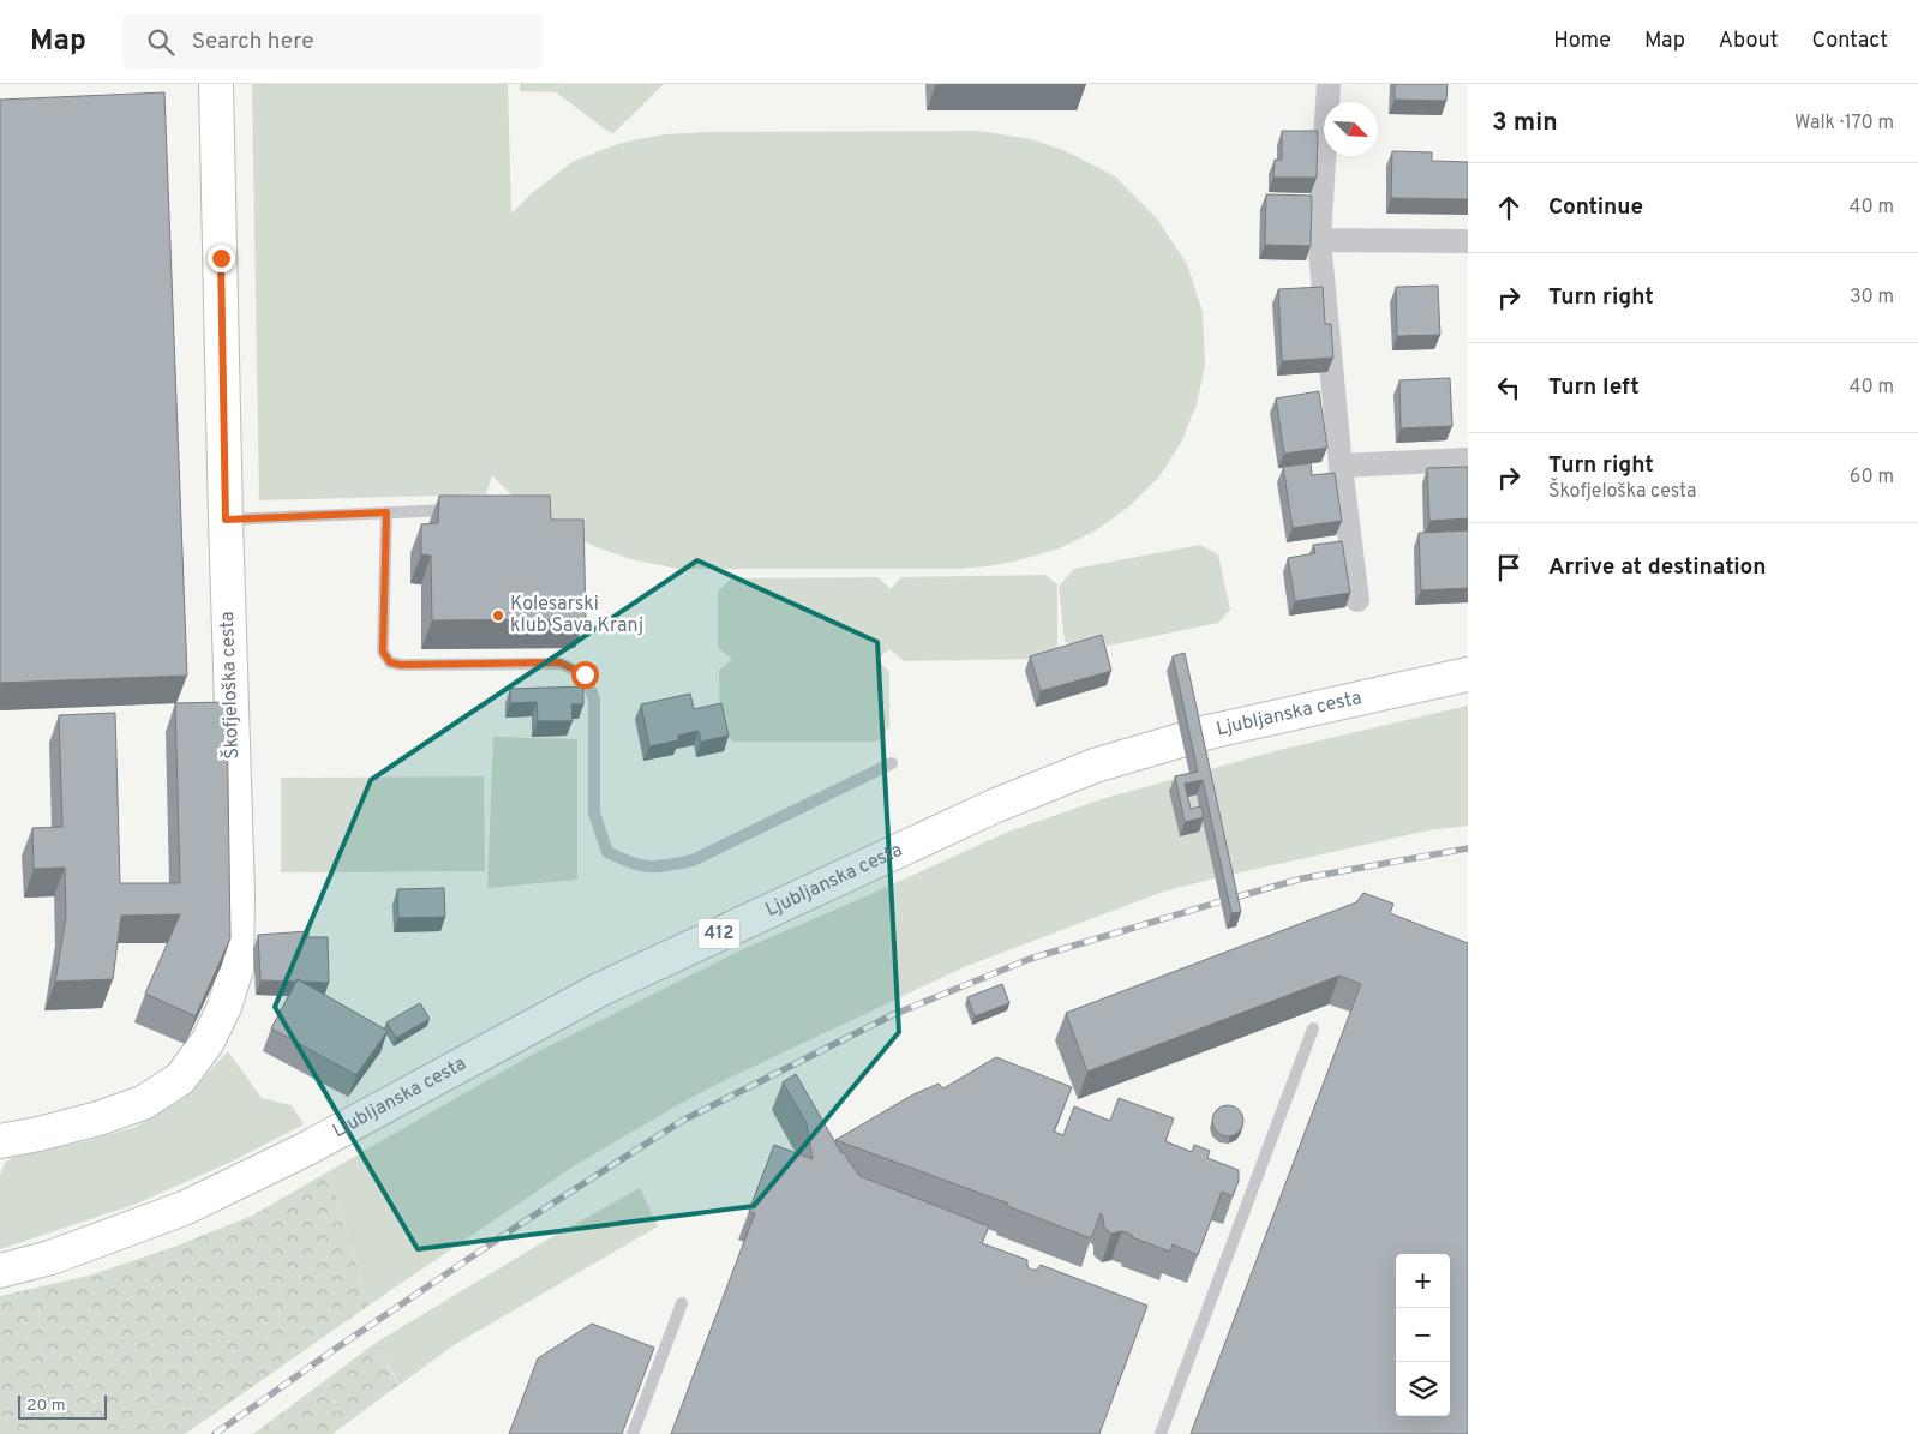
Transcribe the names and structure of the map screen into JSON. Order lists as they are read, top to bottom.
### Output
{
  "streets": {
    "main road": ["Škofjeloška cesta", "Ljubljanska cesta", "412"]
  },
  "places": ["Kolesarski klub Sava Kranj"],
  "scale_bar": "20 m",
  "north": "bottom right",
  "page": {
    "header": "Map",
    "search": "Search here",
    "nav": [
      "Home",
      "Map",
      "About",
      "Contact"
    ],
    "heading": ["3 min", "Walk · 170 m"],
    "list": [
      ["Continue", "40 m"],
      ["Turn right", "30 m"],
      ["Turn left", "40 m"],
      ["Turn right", "Škofjeloška cesta", "60 m"],
      "Arrive at destination"
    ],
    "map_buttons": ["+", "−"],
    "scale": "20 m"
  }
}
